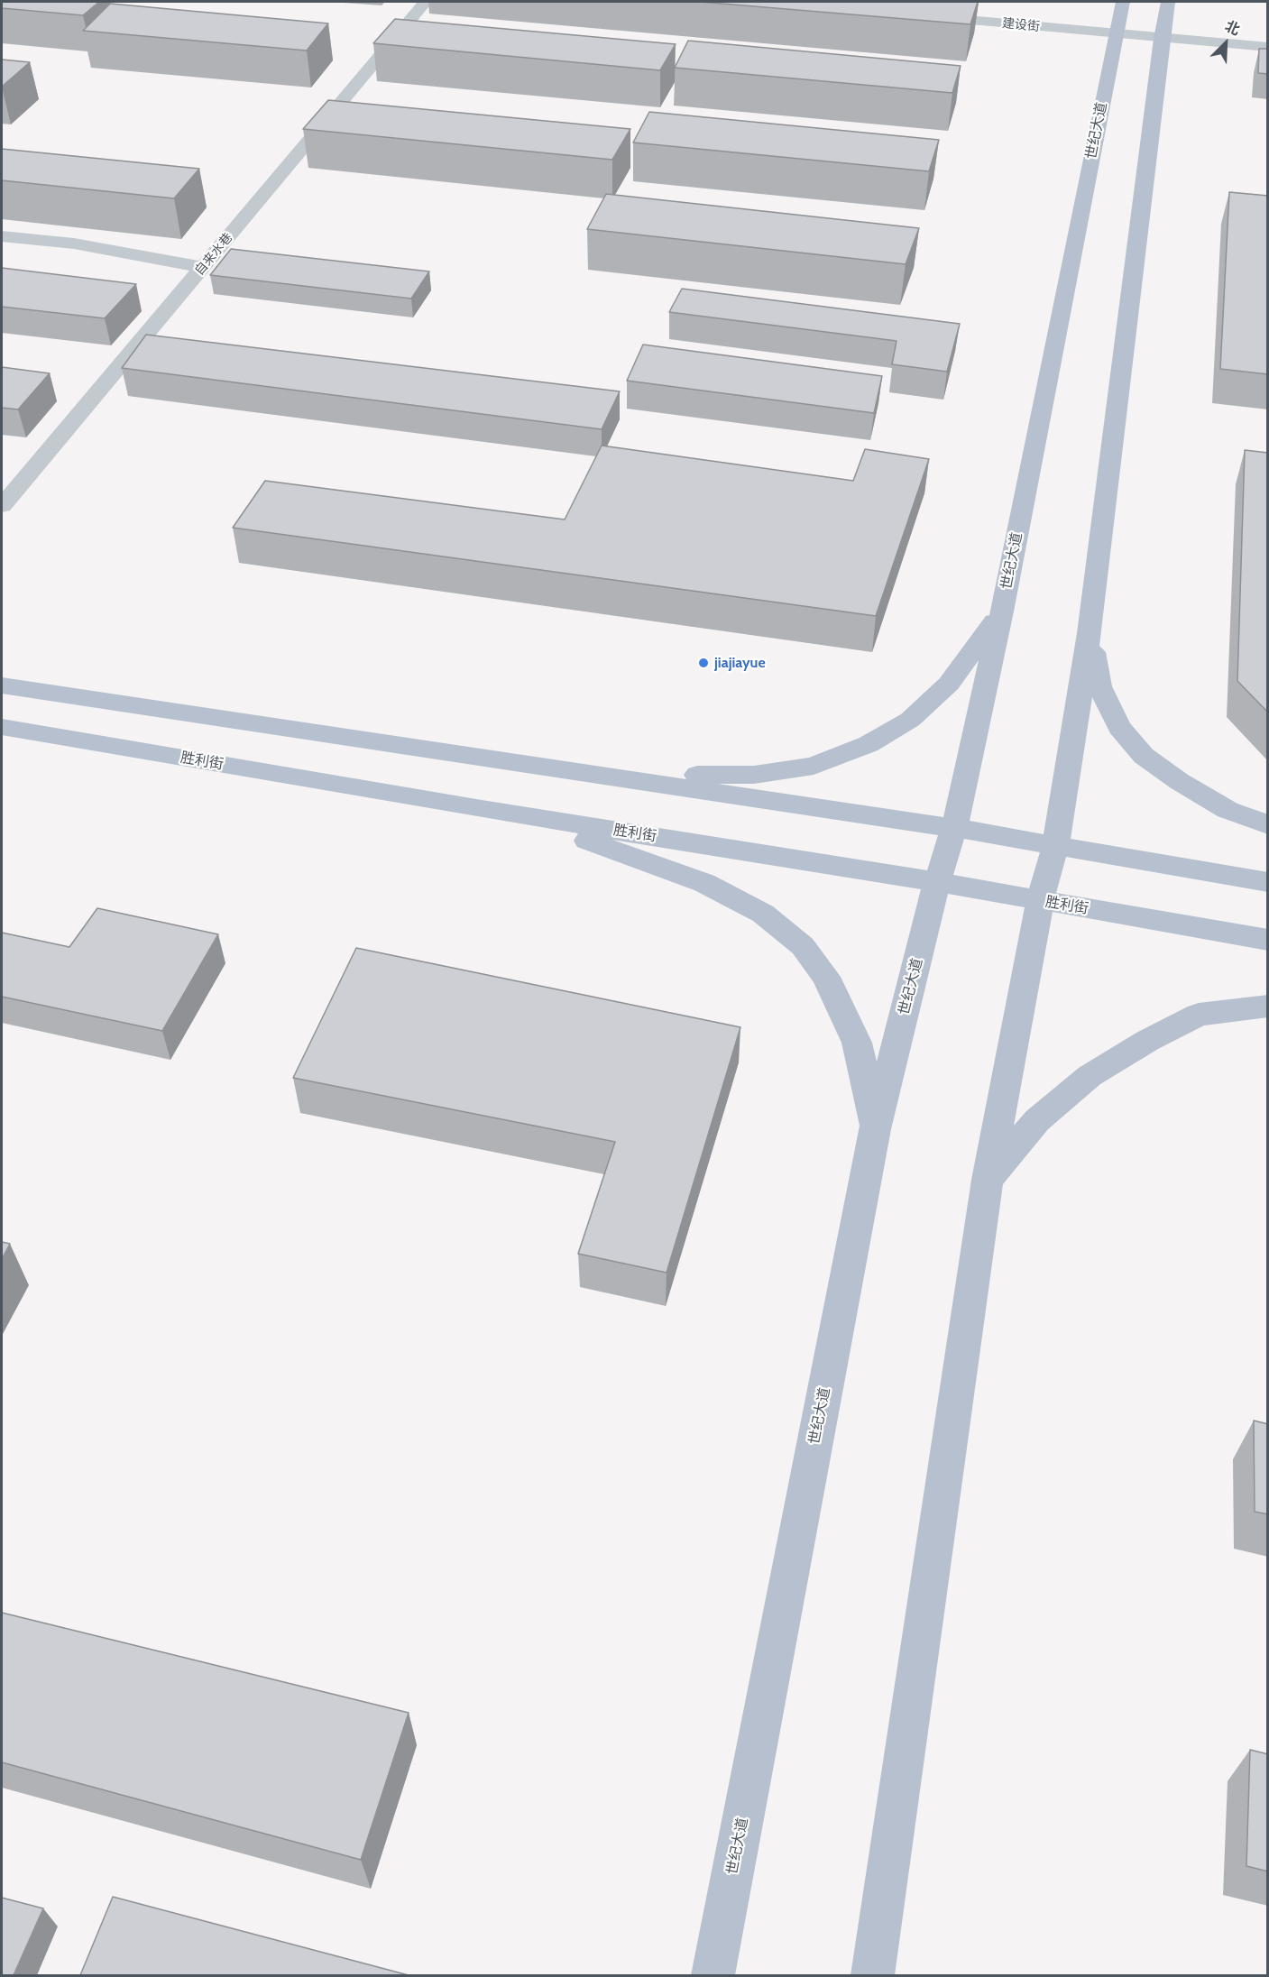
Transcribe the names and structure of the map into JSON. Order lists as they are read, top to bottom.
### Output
{
  "streets": {
    "main road": ["世纪大道", "胜利街"],
    "street": ["建设街", "自来水巷"]
  },
  "crossings": [
    ["建设街", "世纪大道"],
    ["世纪大道", "胜利街"]
  ],
  "places": ["jiajiayue"],
  "north": "top right"
}
